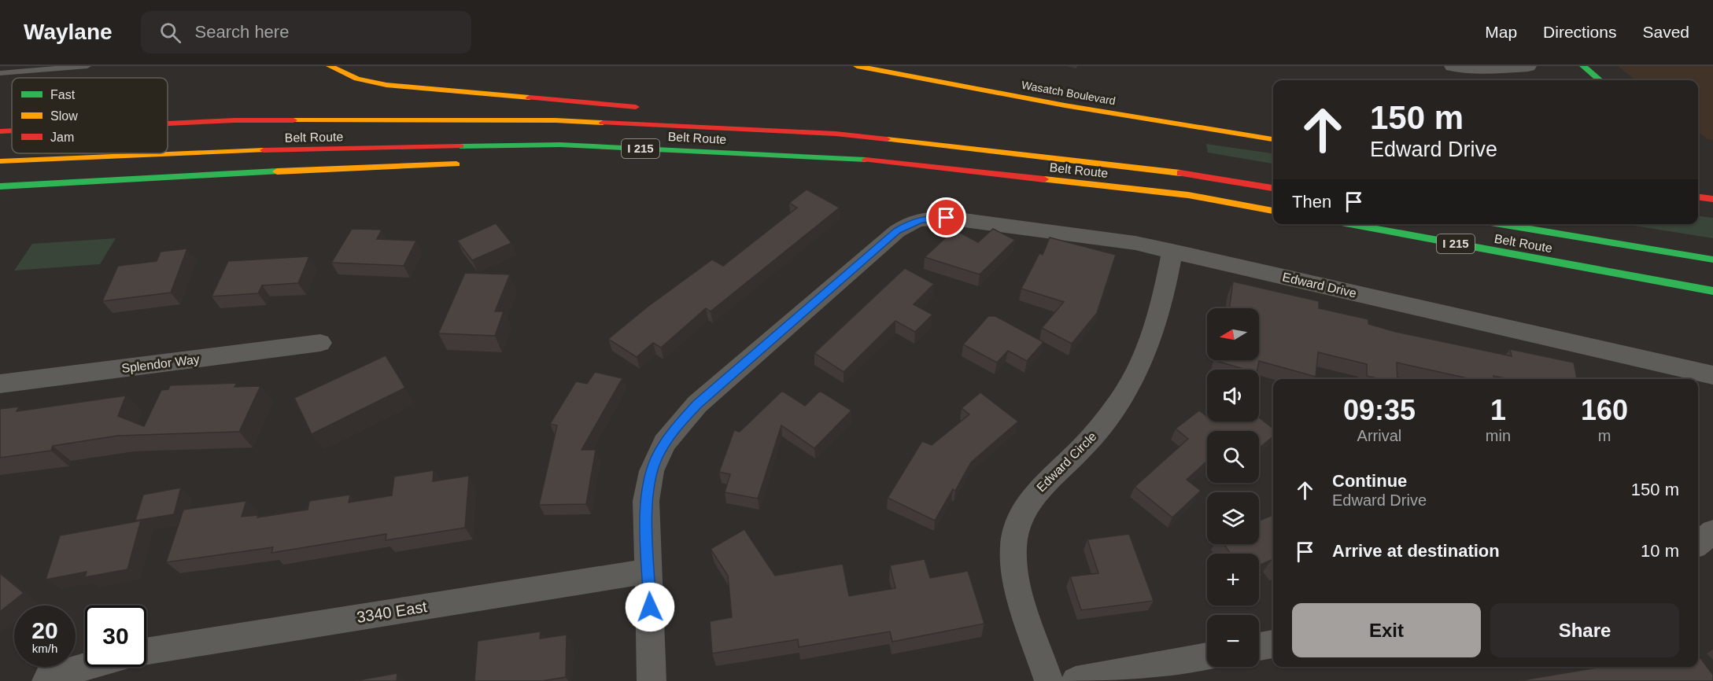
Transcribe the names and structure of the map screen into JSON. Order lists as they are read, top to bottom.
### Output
{
  "streets": {
    "main road": ["Wasatch Boulevard", "Belt Route", "I 215"],
    "street": [
      "Edward Drive",
      "Splendor Way",
      "Edward Circle",
      "3340 East"
    ]
  },
  "crossings": [
    ["Edward Drive", "Edward Circle"],
    ["Edward Drive", "3340 East"]
  ],
  "legend": ["Fast", "Slow", "Jam"],
  "north": "left",
  "page": {
    "header": "Waylane",
    "search": "Search here",
    "nav": ["Map", "Directions", "Saved"],
    "turn": ["150 m", "Edward Drive"],
    "then": "Then",
    "map_buttons": ["+", "−"],
    "eta": [
      "09:35",
      "Arrival",
      "1",
      "min",
      "160",
      "m"
    ],
    "list": [
      {
        "name": "Continue",
        "note": "Edward Drive",
        "value": "150 m"
      },
      {
        "name": "Arrive at destination",
        "value": "10 m"
      }
    ],
    "buttons": ["Exit", "Share"],
    "speed": "20 km/h",
    "limit": "30"
  }
}
